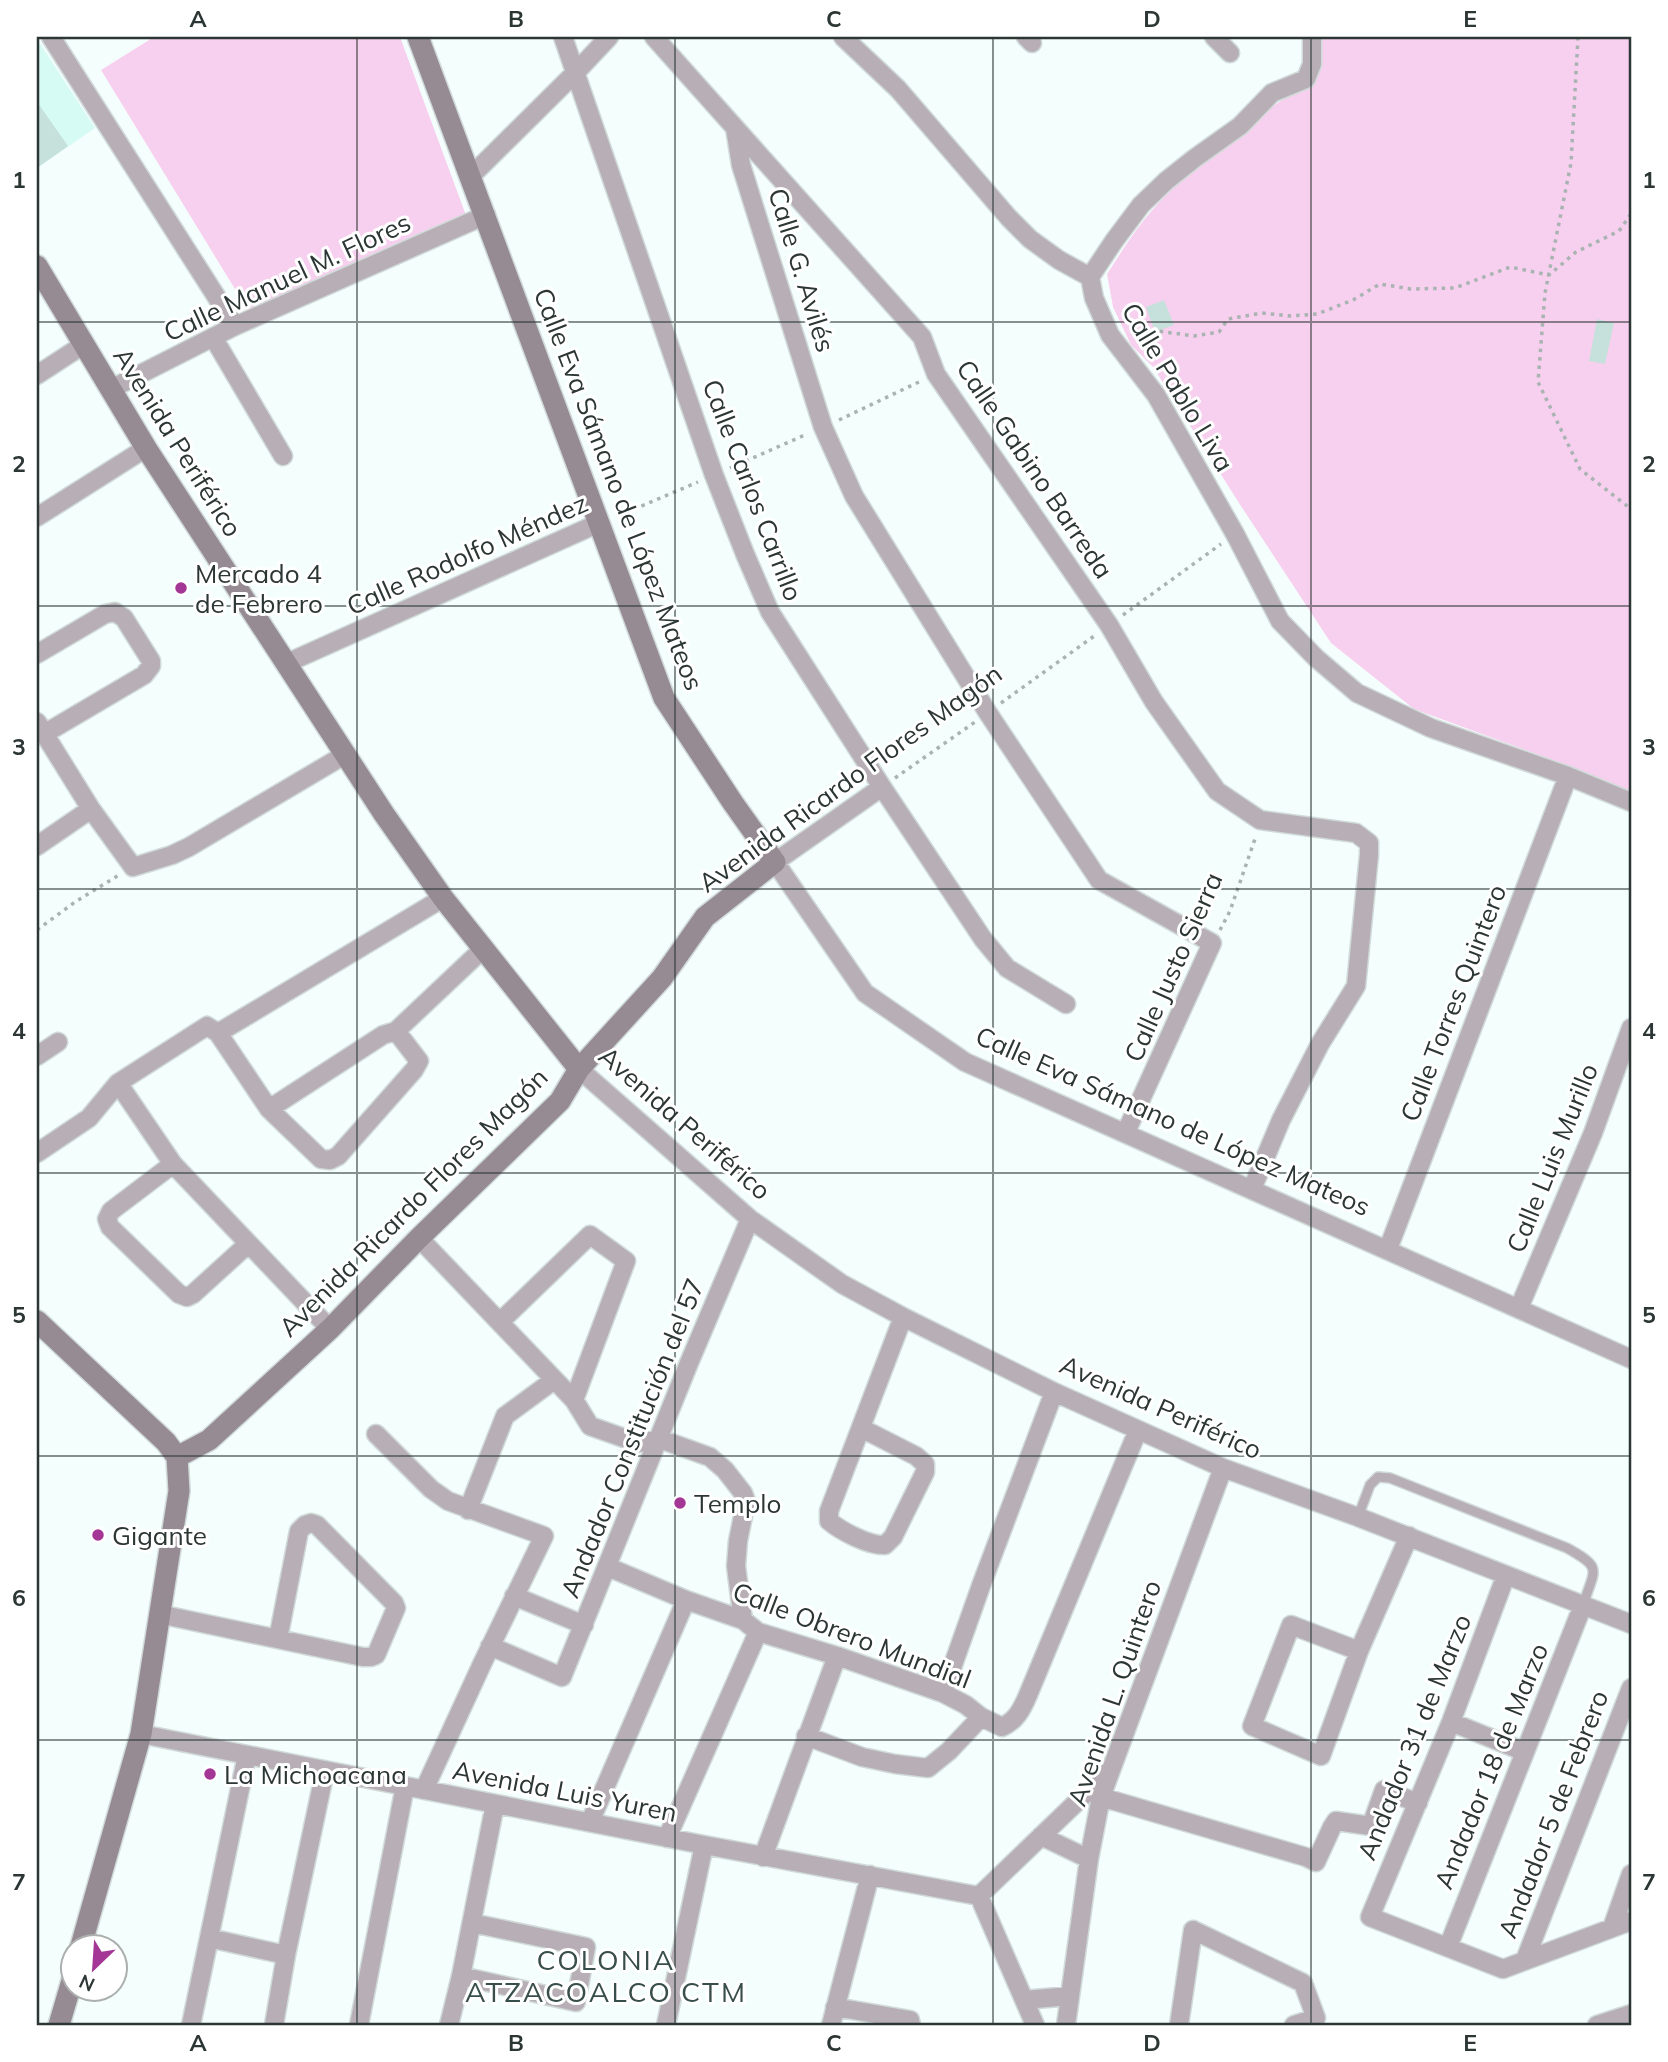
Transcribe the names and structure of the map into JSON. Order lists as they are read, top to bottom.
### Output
{
  "streets": {
    "street": [
      "Calle G. Avilés",
      "Calle Manuel M. Flores",
      "Calle Pablo Liva",
      "Avenida Periférico",
      "Calle Gabino Barreda",
      "Calle Eva Sámano de López Mateos",
      "Calle Carlos Carrillo",
      "Calle Rodolfo Méndez",
      "Avenida Ricardo Flores Magón",
      "Calle Justo Sierra",
      "Calle Torres Quintero",
      "Calle Luis Murillo",
      "Andador Constitución del 57",
      "Calle Obrero Mundial",
      "Avenida L. Quintero",
      "Andador 31 de Marzo",
      "Andador 18 de Marzo",
      "Avenida Luis Yuren",
      "Andador 5 de Febrero"
    ]
  },
  "crossings": [
    ["Calle G. Avilés", "Calle Gabino Barreda"],
    ["Calle G. Avilés", "Calle Rodolfo Méndez"],
    ["Calle G. Avilés", "Avenida Ricardo Flores Magón"],
    ["Calle G. Avilés", "Calle Justo Sierra"],
    ["Calle Manuel M. Flores", "Avenida Periférico"],
    ["Calle Manuel M. Flores", "Calle Eva Sámano de López Mateos"],
    ["Calle Pablo Liva", "Avenida Ricardo Flores Magón"],
    ["Calle Pablo Liva", "Calle Torres Quintero"],
    ["Avenida Periférico", "Calle Rodolfo Méndez"],
    ["Avenida Periférico", "Avenida Ricardo Flores Magón"],
    ["Avenida Periférico", "Andador Constitución del 57"],
    ["Avenida Periférico", "Calle Obrero Mundial"],
    ["Avenida Periférico", "Avenida L. Quintero"],
    ["Avenida Periférico", "Andador 31 de Marzo"],
    ["Avenida Periférico", "Andador 18 de Marzo"],
    ["Calle Gabino Barreda", "Calle Eva Sámano de López Mateos"],
    ["Calle Gabino Barreda", "Calle Rodolfo Méndez"],
    ["Calle Gabino Barreda", "Avenida Ricardo Flores Magón"],
    ["Calle Gabino Barreda", "Calle Justo Sierra"],
    ["Calle Eva Sámano de López Mateos", "Calle Rodolfo Méndez"],
    ["Calle Eva Sámano de López Mateos", "Avenida Ricardo Flores Magón"],
    ["Calle Eva Sámano de López Mateos", "Calle Justo Sierra"],
    ["Calle Eva Sámano de López Mateos", "Calle Torres Quintero"],
    ["Calle Eva Sámano de López Mateos", "Calle Luis Murillo"],
    ["Calle Carlos Carrillo", "Calle Rodolfo Méndez"],
    ["Calle Carlos Carrillo", "Avenida Ricardo Flores Magón"],
    ["Andador Constitución del 57", "Calle Obrero Mundial"],
    ["Andador 31 de Marzo", "Andador 18 de Marzo"]
  ],
  "districts": ["COLONIA ATZACOALCO CTM"],
  "places": [
    "Mercado 4 de Febrero",
    "Templo",
    "Gigante",
    "La Michoacana"
  ],
  "north": "bottom left",
  "grid": {
    "columns": [
      "A",
      "B",
      "C",
      "D",
      "E"
    ],
    "rows": [
      "1",
      "2",
      "3",
      "4",
      "5",
      "6",
      "7"
    ]
  }
}
